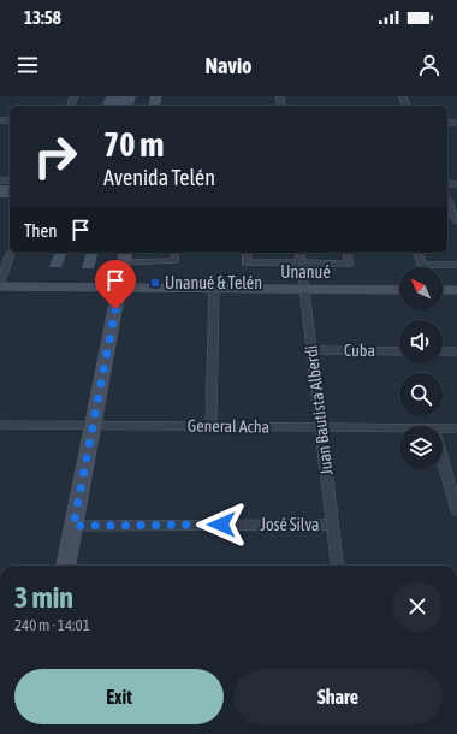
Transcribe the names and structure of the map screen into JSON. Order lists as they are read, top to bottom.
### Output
{
  "streets": {
    "main road": ["Unanué"],
    "street": [
      "Cuba",
      "Juan Bautista Alberdi",
      "General Acha",
      "José Silva"
    ]
  },
  "crossings": [
    ["Unanué", "Juan Bautista Alberdi"],
    ["Cuba", "Juan Bautista Alberdi"],
    ["Juan Bautista Alberdi", "General Acha"],
    ["Juan Bautista Alberdi", "José Silva"]
  ],
  "places": {
    "transit": ["Unanué & Telén"]
  },
  "north": "top left",
  "page": {
    "status": "13:58",
    "header": "Navio",
    "turn": ["70 m", "Avenida Telén"],
    "then": "Then",
    "heading": ["3 min", "240 m · 14:01"],
    "buttons": ["Exit", "Share"]
  }
}
